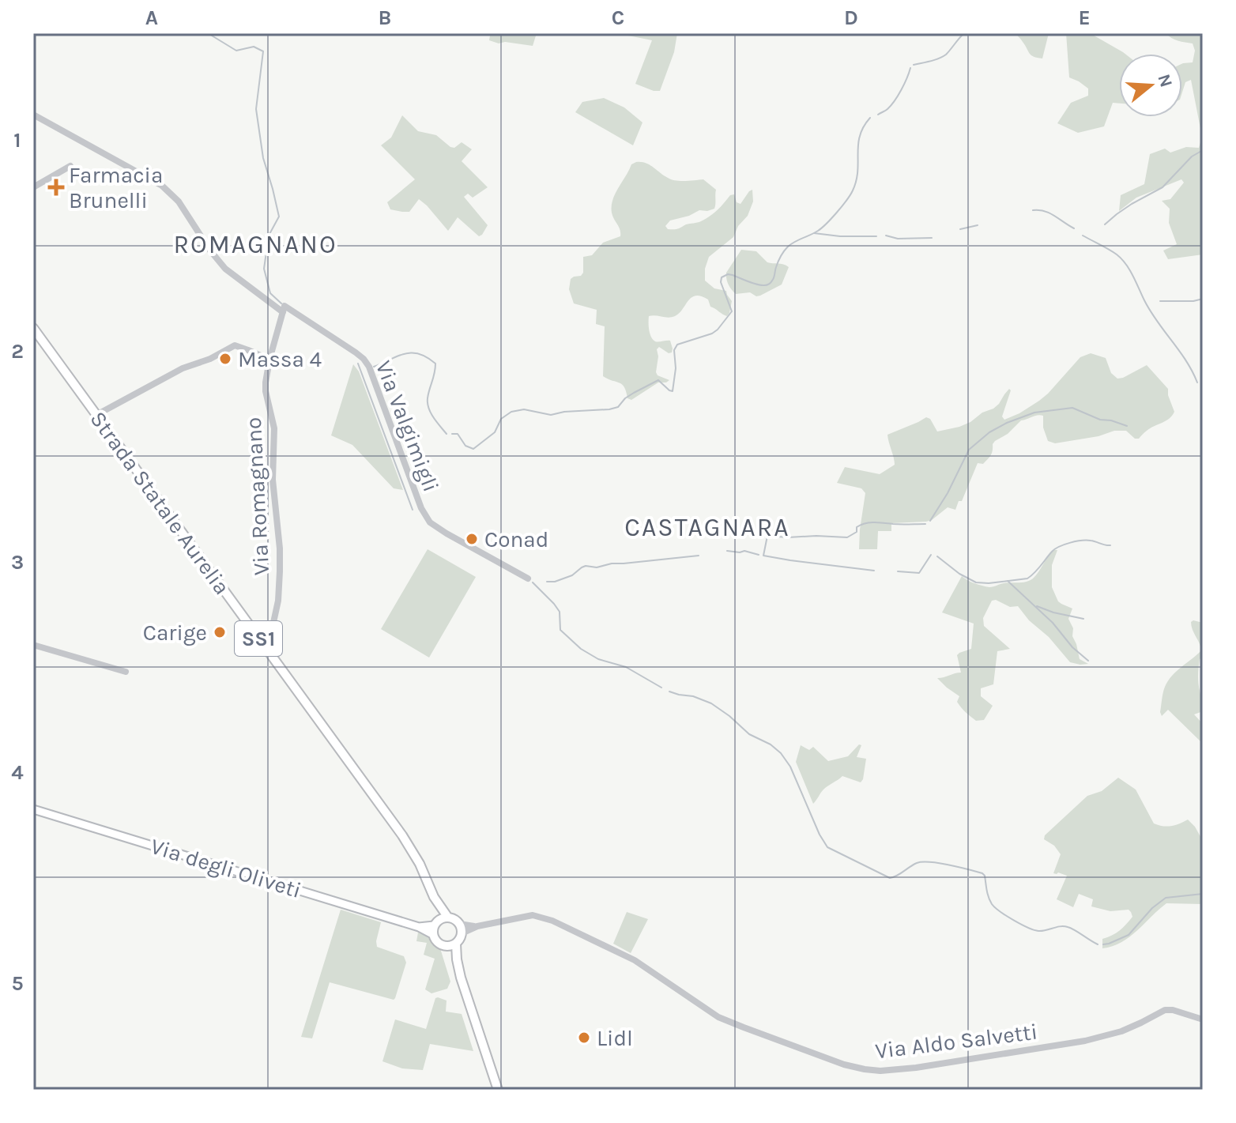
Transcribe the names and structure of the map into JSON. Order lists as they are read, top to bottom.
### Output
{
  "streets": {
    "main road": ["Strada Statale Aurelia", "SS1", "Via degli Oliveti"],
    "street": ["Via Valgimigli", "Via Romagnano", "Via Aldo Salvetti"]
  },
  "crossings": [
    ["Via Valgimigli", "Via Romagnano"],
    ["Via Romagnano", "Strada Statale Aurelia"],
    ["Strada Statale Aurelia", "Via degli Oliveti"],
    ["Strada Statale Aurelia", "Via Aldo Salvetti"],
    ["Via degli Oliveti", "Via Aldo Salvetti"]
  ],
  "districts": ["ROMAGNANO", "CASTAGNARA"],
  "places": {
    "health": ["Farmacia Brunelli"],
    "other": [
      "Massa 4",
      "Conad",
      "Carige",
      "Lidl"
    ]
  },
  "north": "right",
  "grid": {
    "columns": [
      "A",
      "B",
      "C",
      "D",
      "E"
    ],
    "rows": [
      "1",
      "2",
      "3",
      "4",
      "5"
    ]
  }
}
